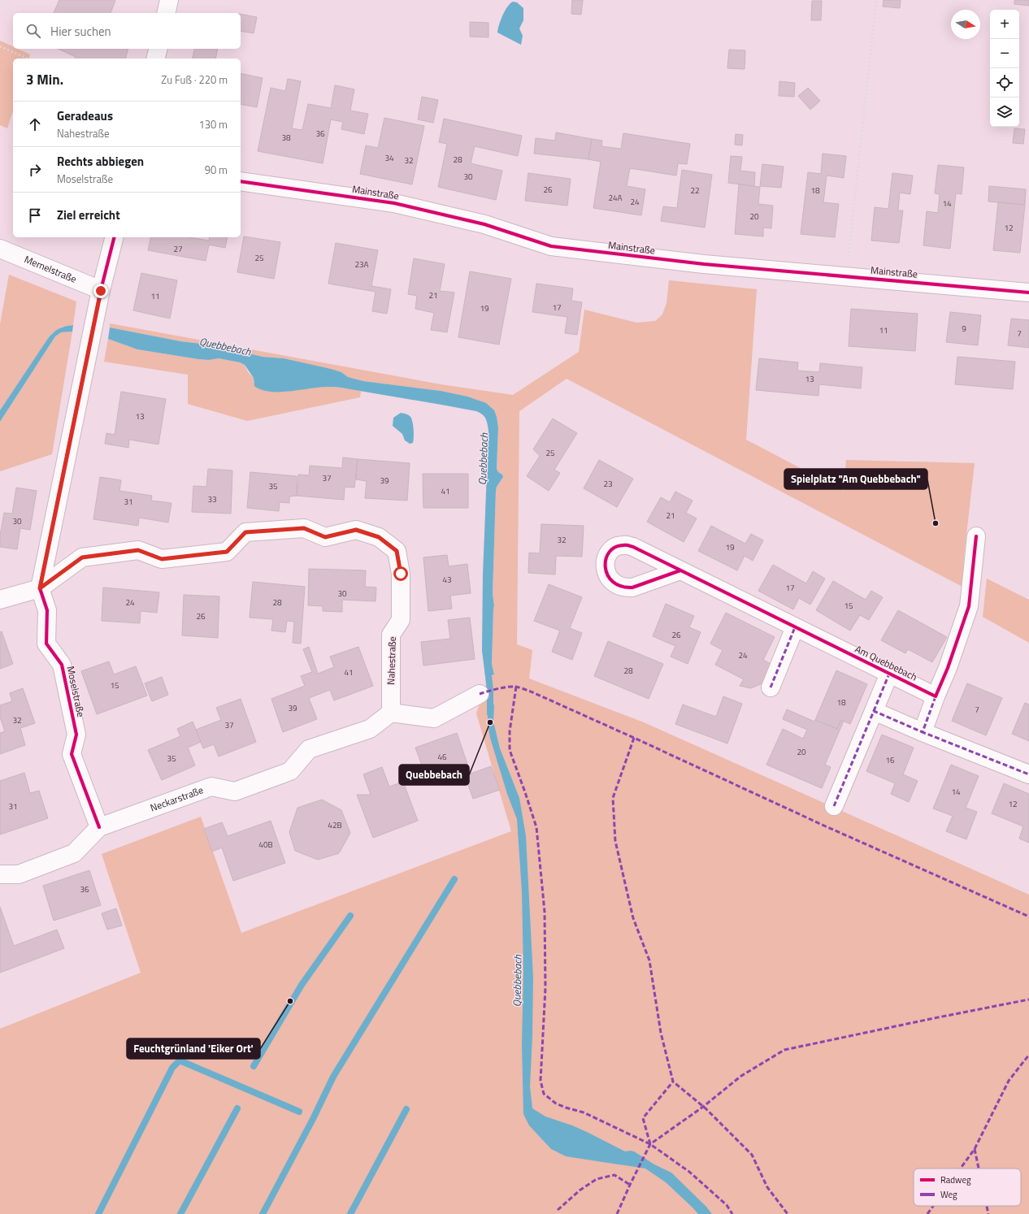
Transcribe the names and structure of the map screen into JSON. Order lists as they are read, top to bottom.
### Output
{
  "streets": {
    "street": [
      "Mainstraße",
      "Memelstraße",
      "Nahestraße",
      "Am Quebbebach",
      "Moselstraße",
      "Neckarstraße"
    ]
  },
  "crossings": [
    ["Nahestraße", "Moselstraße"],
    ["Nahestraße", "Neckarstraße"],
    ["Moselstraße", "Neckarstraße"]
  ],
  "water": ["Quebbebach"],
  "places": ["Spielplatz \"Am Quebbebach\"", "Quebbebach", "Feuchtgrünland 'Eiker Ort'"],
  "house_numbers": [
    "36",
    "38",
    "34",
    "28",
    "32",
    "30",
    "26",
    "22",
    "18",
    "24A",
    "24",
    "14",
    "20",
    "12",
    "27",
    "25",
    "23A",
    "21",
    "11",
    "17",
    "19",
    "9",
    "11",
    "7",
    "13",
    "13",
    "25",
    "37",
    "39",
    "23",
    "35",
    "41",
    "33",
    "31",
    "21",
    "30",
    "32",
    "19",
    "43",
    "17",
    "30",
    "24",
    "28",
    "15",
    "26",
    "26",
    "24",
    "28",
    "41",
    "15",
    "18",
    "39",
    "7",
    "32",
    "37",
    "20",
    "46",
    "35",
    "16",
    "14",
    "12",
    "31",
    "42B",
    "40B",
    "36"
  ],
  "legend": ["Radweg", "Weg"],
  "north": "right",
  "page": {
    "map_buttons": ["+", "−"],
    "search": "Hier suchen",
    "heading": ["3 Min.", "Zu Fuß · 220 m"],
    "list": [
      ["Geradeaus", "Nahestraße", "130 m"],
      ["Rechts abbiegen", "Moselstraße", "90 m"],
      "Ziel erreicht"
    ]
  }
}
